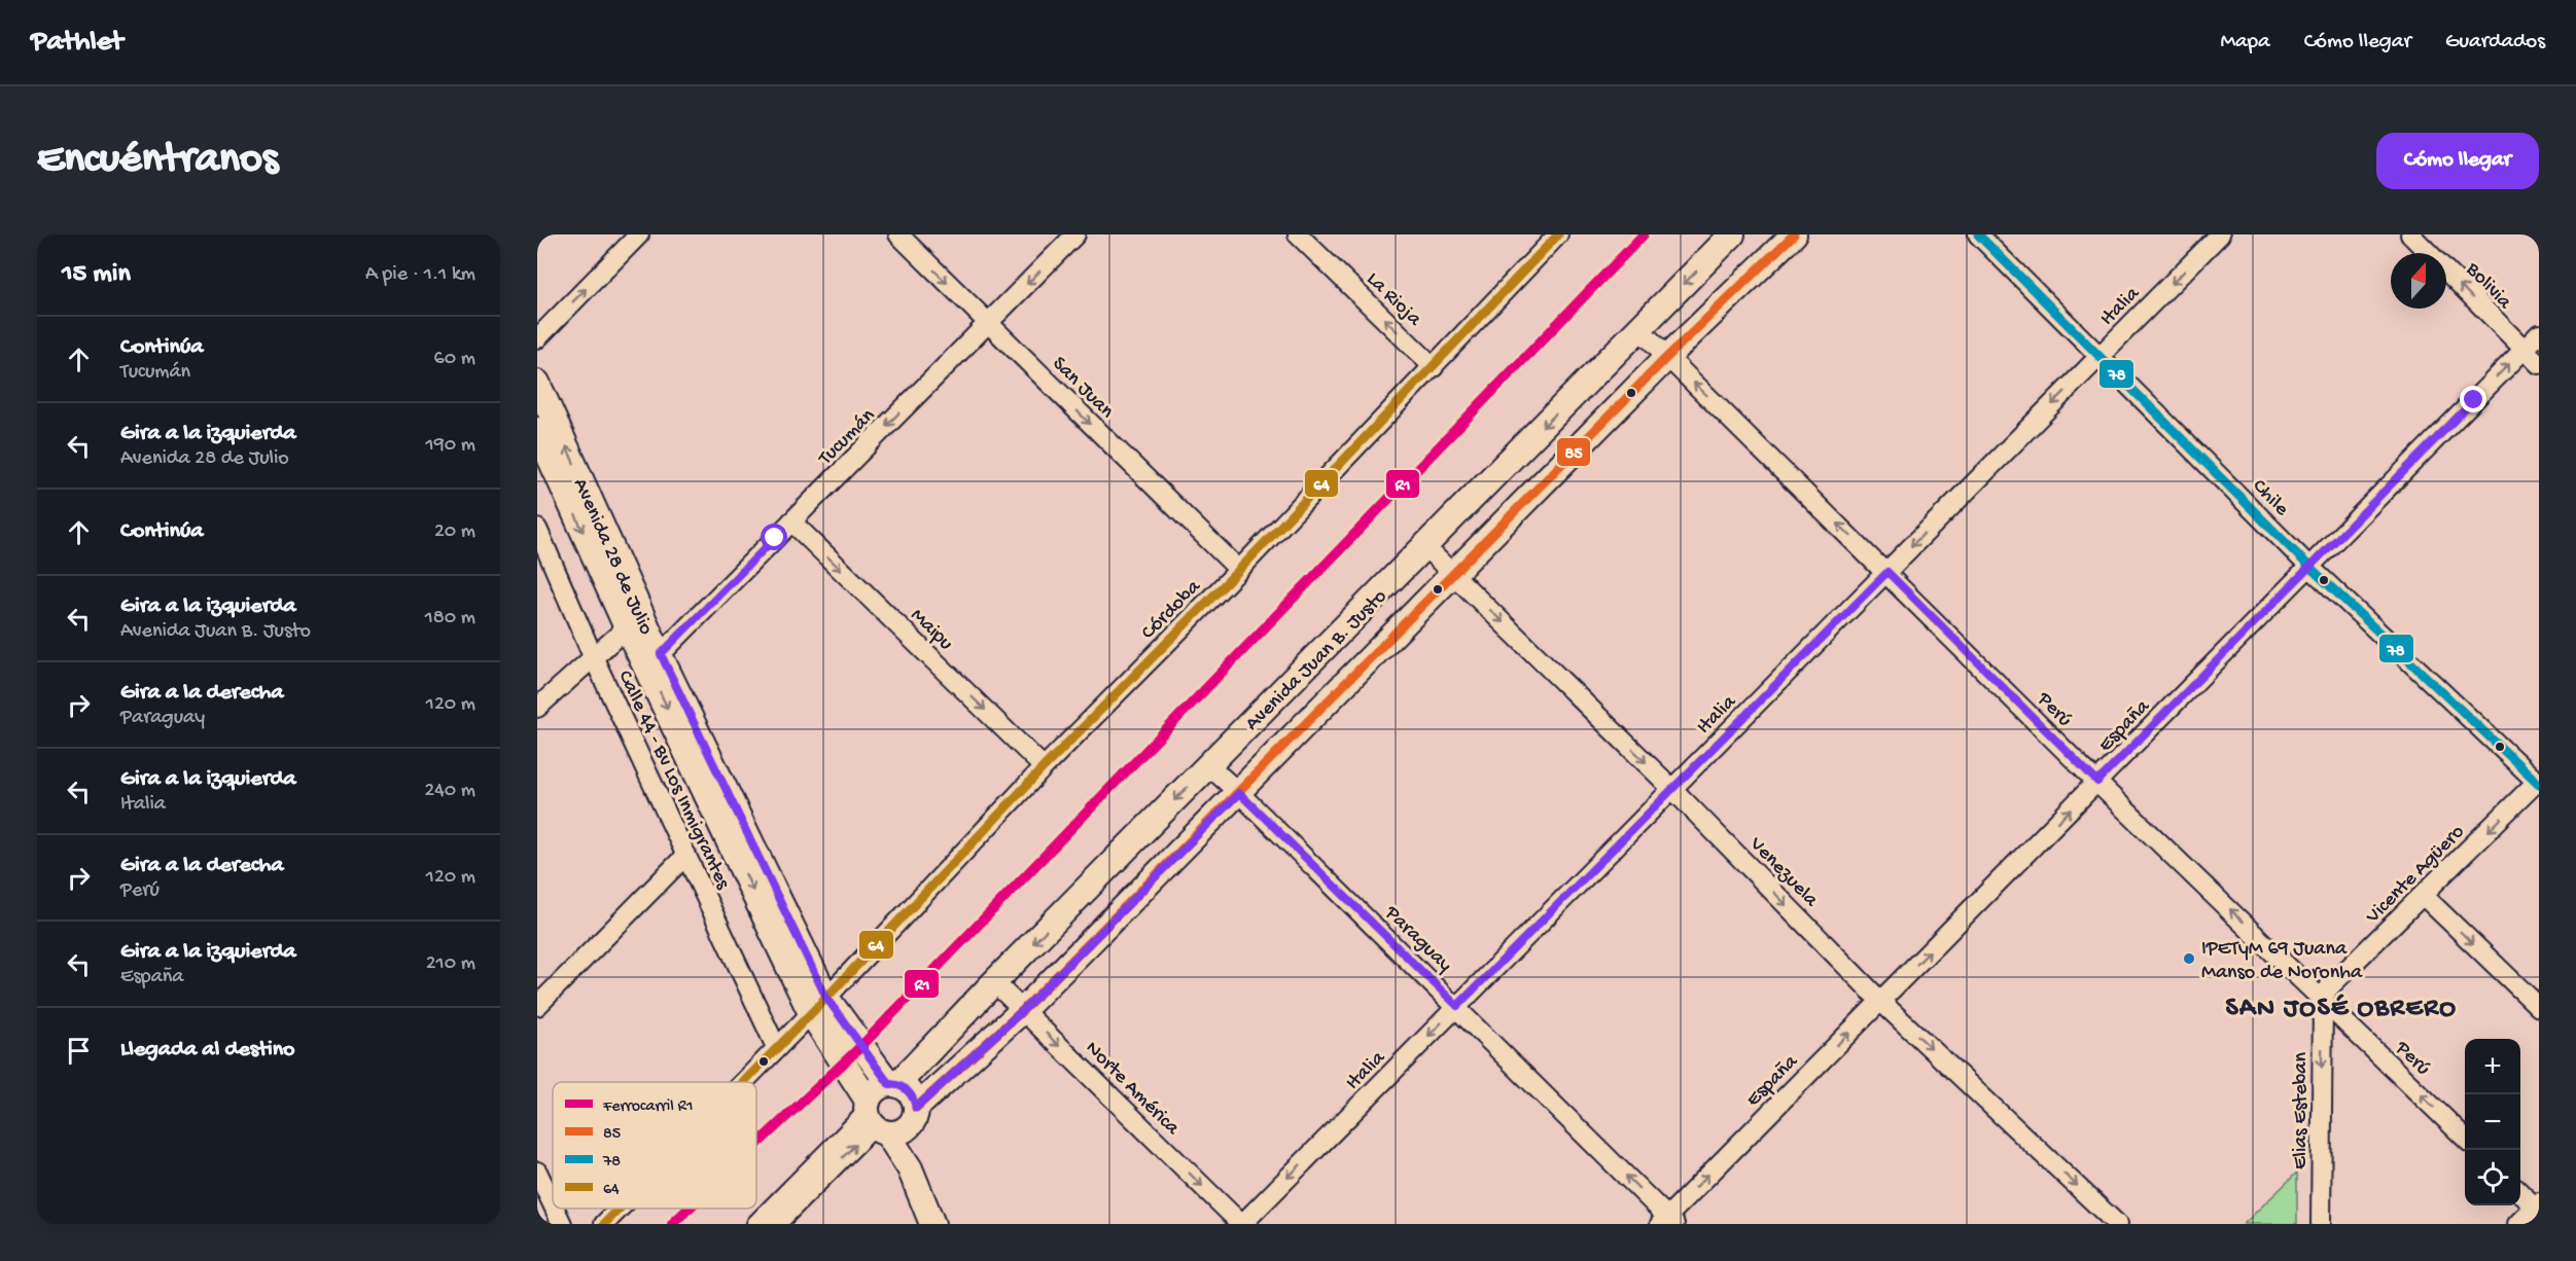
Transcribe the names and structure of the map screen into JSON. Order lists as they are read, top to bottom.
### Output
{
  "streets": {
    "main road": ["Avenida 28 de Julio", "Avenida Juan B. Justo"],
    "street": [
      "Bolivia",
      "La Rioja",
      "Italia",
      "San Juan",
      "Tucumán",
      "Chile",
      "Córdoba",
      "Maipu",
      "Perú",
      "España",
      "Calle 44 - Bv Los Inmigrantes",
      "Venezuela",
      "Vicente Agüero",
      "Paraguay",
      "Norte América",
      "Elias Esteban"
    ]
  },
  "crossings": [
    ["Bolivia", "España"],
    ["La Rioja", "Córdoba"],
    ["Italia", "Chile"],
    ["Italia", "Perú"],
    ["Italia", "Venezuela"],
    ["Italia", "Paraguay"],
    ["Italia", "Norte América"],
    ["San Juan", "Tucumán"],
    ["San Juan", "Córdoba"],
    ["Tucumán", "Avenida 28 de Julio"],
    ["Tucumán", "Maipu"],
    ["Chile", "España"],
    ["Chile", "Vicente Agüero"],
    ["Avenida 28 de Julio", "Córdoba"],
    ["Avenida 28 de Julio", "Avenida Juan B. Justo"],
    ["Córdoba", "Maipu"],
    ["Córdoba", "Calle 44 - Bv Los Inmigrantes"],
    ["Avenida Juan B. Justo", "Perú"],
    ["Avenida Juan B. Justo", "Venezuela"],
    ["Avenida Juan B. Justo", "Paraguay"],
    ["Avenida Juan B. Justo", "Norte América"],
    ["Perú", "España"],
    ["Perú", "Vicente Agüero"],
    ["Perú", "Elias Esteban"],
    ["España", "Venezuela"],
    ["España", "Paraguay"],
    ["Vicente Agüero", "Elias Esteban"]
  ],
  "one_way": [
    "Bolivia",
    "La Rioja",
    "Italia",
    "San Juan",
    "Tucumán",
    "Maipu",
    "Perú",
    "España",
    "Venezuela",
    "Vicente Agüero",
    "Paraguay",
    "Norte América",
    "Elias Esteban"
  ],
  "districts": ["SAN JOSÉ OBRERO"],
  "places": ["IPETyM 69 Juana Manso de Noronha"],
  "lines": [
    "rail line R1",
    "transit line 85",
    "transit line 78",
    "transit line 64"
  ],
  "legend": [
    "Ferrocarril R1",
    "85",
    "78",
    "64"
  ],
  "north": "top",
  "page": {
    "header": "Pathlet",
    "nav": ["Mapa", "Cómo llegar", "Guardados"],
    "buttons": "Cómo llegar",
    "title": "Encuéntranos",
    "heading": ["15 min", "A pie · 1.1 km"],
    "list": [
      ["Continúa", "Tucumán", "60 m"],
      ["Gira a la izquierda", "Avenida 28 de Julio", "190 m"],
      ["Continúa", "20 m"],
      ["Gira a la izquierda", "Avenida Juan B. Justo", "180 m"],
      ["Gira a la derecha", "Paraguay", "120 m"],
      ["Gira a la izquierda", "Italia", "240 m"],
      ["Gira a la derecha", "Perú", "120 m"],
      ["Gira a la izquierda", "España", "210 m"],
      "Llegada al destino"
    ],
    "map_buttons": ["+", "−"]
  }
}
